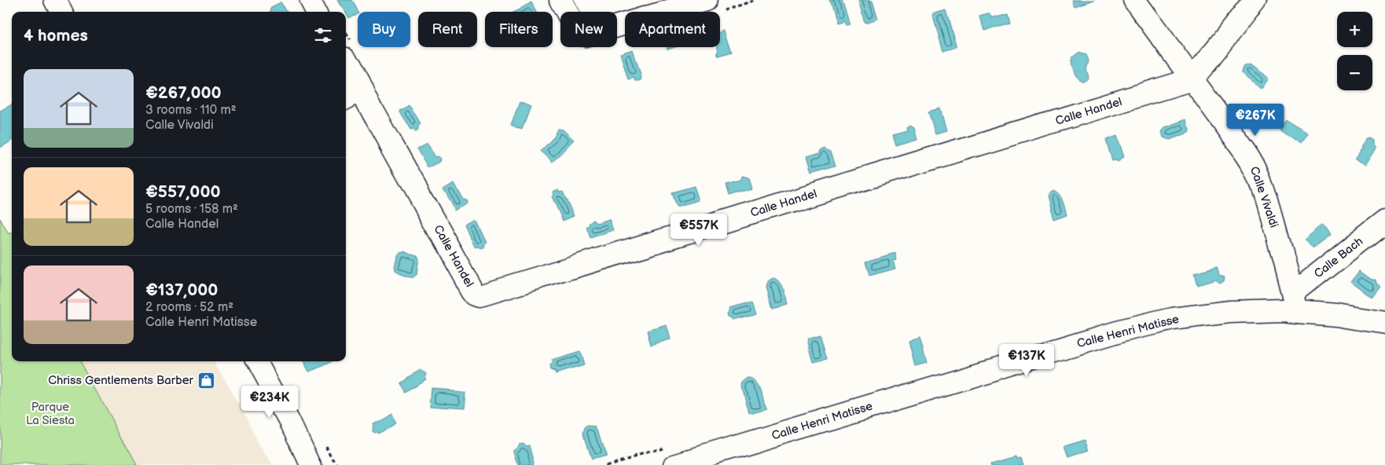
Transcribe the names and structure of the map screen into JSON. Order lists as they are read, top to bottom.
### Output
{
  "streets": {
    "street": [
      "Calle Handel",
      "Calle Vivaldi",
      "Calle Bach",
      "Calle Henri Matisse"
    ]
  },
  "crossings": [
    ["Calle Handel", "Calle Vivaldi"],
    ["Calle Vivaldi", "Calle Bach"],
    ["Calle Vivaldi", "Calle Henri Matisse"],
    ["Calle Bach", "Calle Henri Matisse"]
  ],
  "parks": ["Parque La Siesta"],
  "places": {
    "shop": ["Chriss Gentlements Barber"]
  },
  "page": {
    "map_buttons": ["+", "−"],
    "chip": [
      "Buy",
      "Rent",
      "Filters",
      "New",
      "Apartment"
    ],
    "heading": "4 homes",
    "list": [
      {
        "name": "€267,000",
        "note": "3 rooms · 110 m² · Calle Vivaldi"
      },
      {
        "name": "€557,000",
        "note": "5 rooms · 158 m² · Calle Handel"
      },
      {
        "name": "€137,000",
        "note": "2 rooms · 52 m² · Calle Henri Matisse"
      }
    ],
    "price": [
      "€267K",
      "€557K",
      "€137K",
      "€234K"
    ]
  }
}
